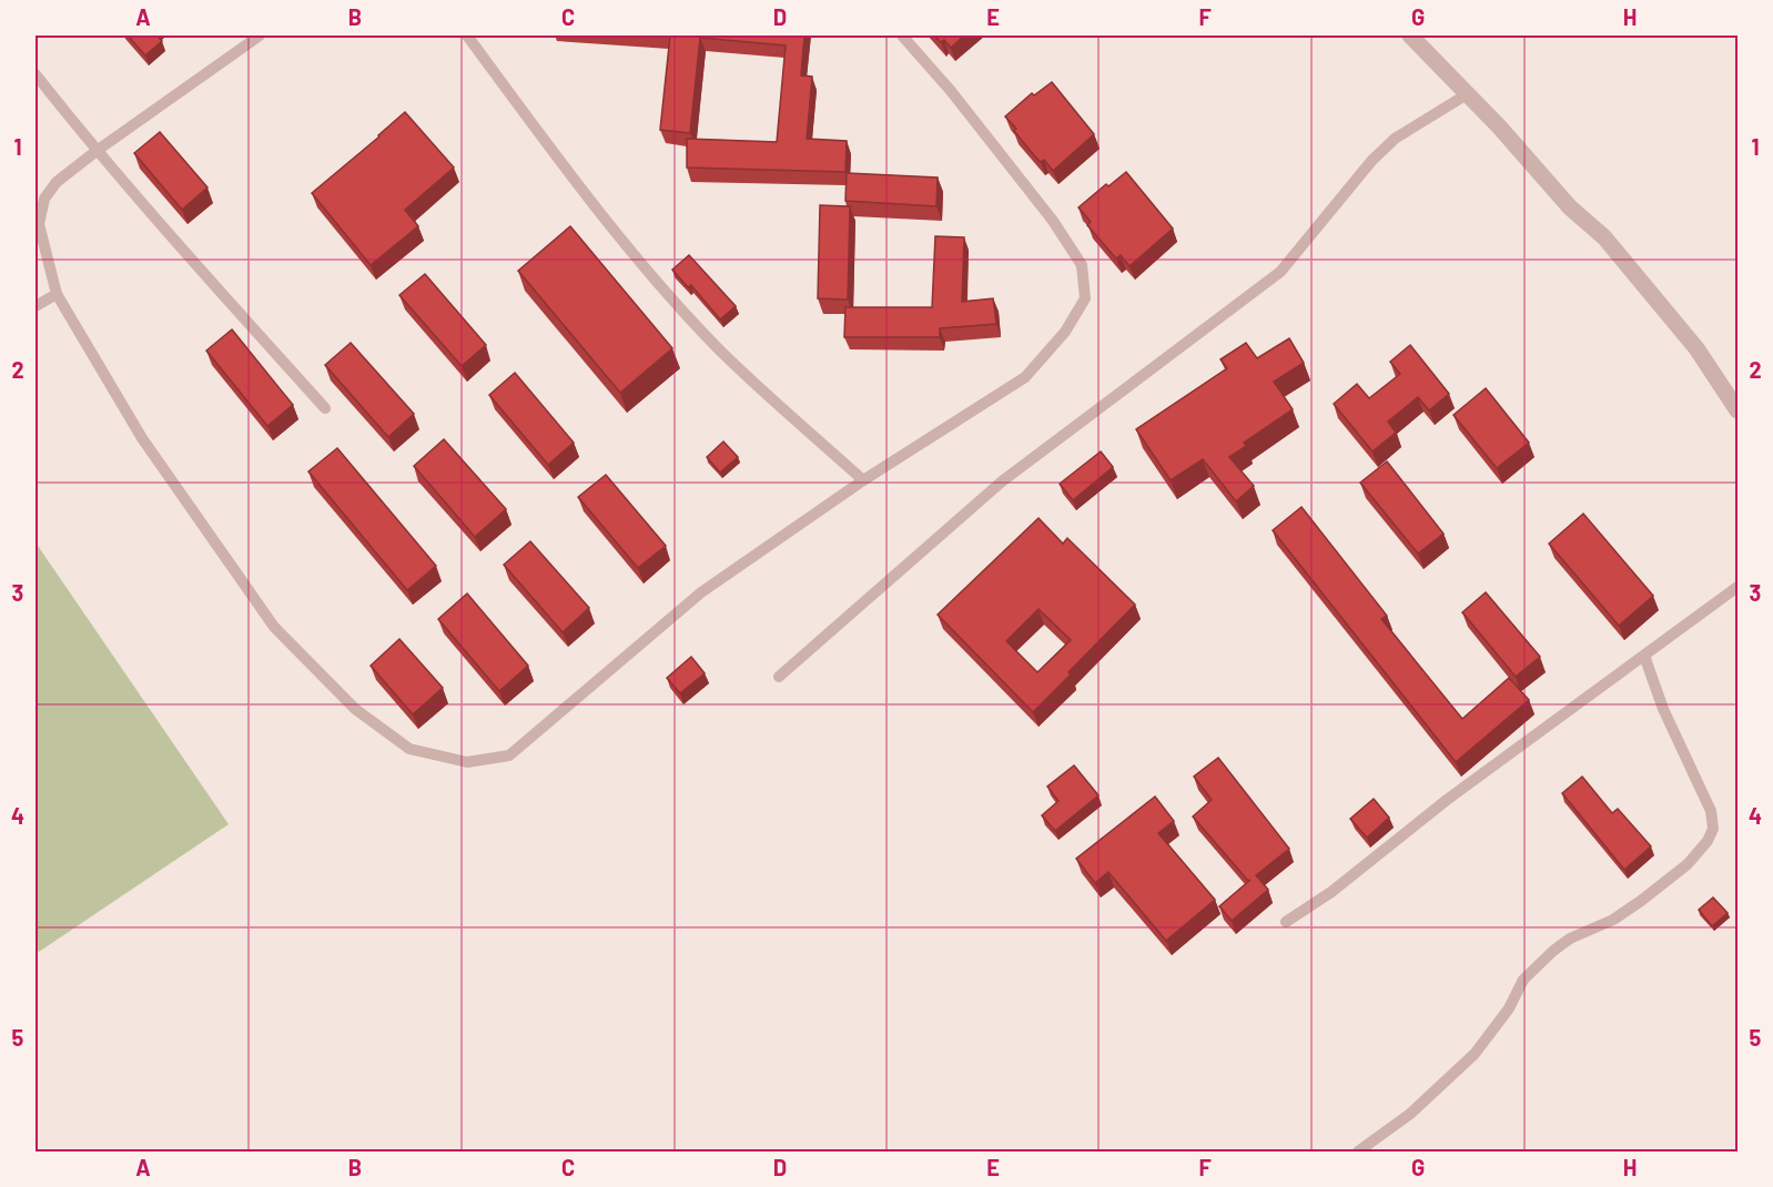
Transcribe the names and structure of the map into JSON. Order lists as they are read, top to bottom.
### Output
{
  "grid": {
    "columns": [
      "A",
      "B",
      "C",
      "D",
      "E",
      "F",
      "G",
      "H"
    ],
    "rows": [
      "1",
      "2",
      "3",
      "4",
      "5"
    ]
  }
}
